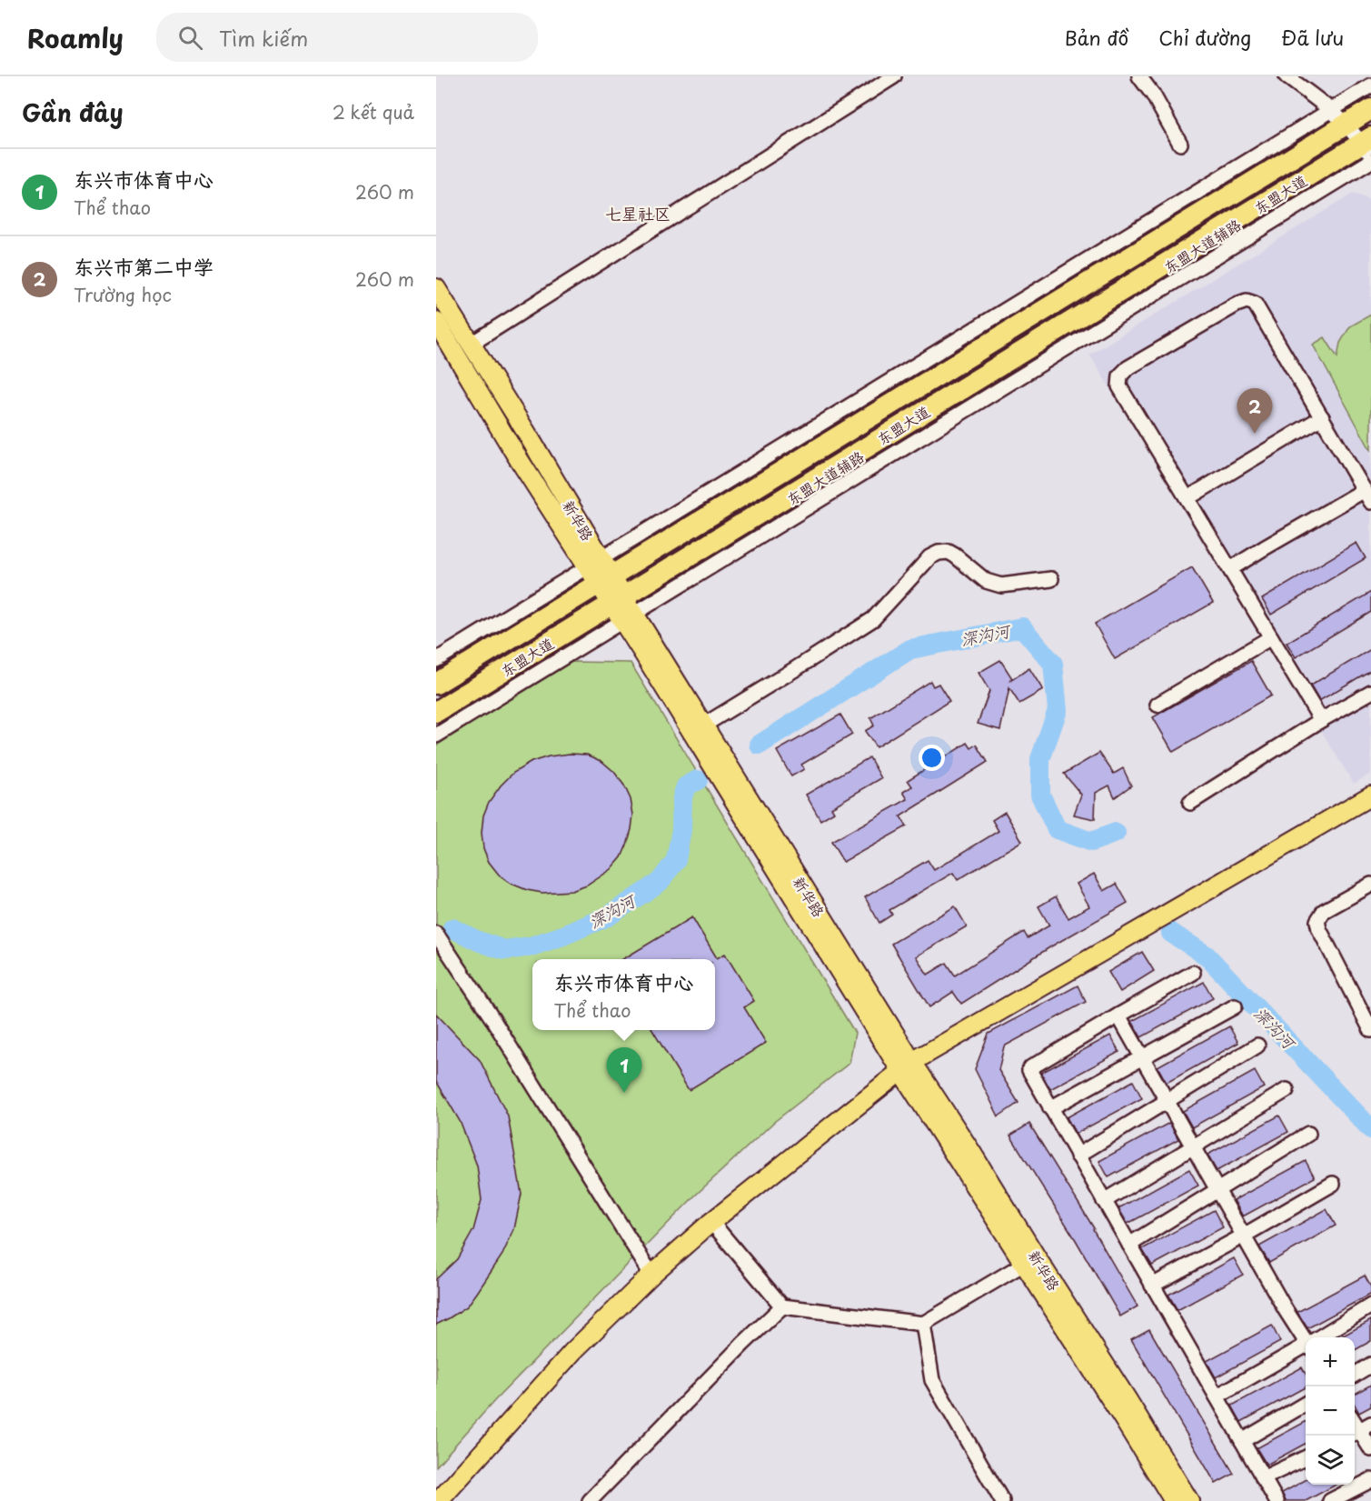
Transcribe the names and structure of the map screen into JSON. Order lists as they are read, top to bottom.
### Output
{
  "streets": {
    "highway": ["东盟大道"],
    "main road": ["新华路"]
  },
  "crossings": [
    ["东盟大道", "新华路"]
  ],
  "districts": ["七星社区"],
  "water": ["深沟河"],
  "page": {
    "header": "Roamly",
    "search": "Tìm kiếm",
    "nav": ["Bản đồ", "Chỉ đường", "Đã lưu"],
    "heading": ["Gần đây", "2 kết quả"],
    "list": [
      {
        "mark": "1",
        "name": "东兴市体育中心",
        "note": "Thể thao",
        "value": "260 m"
      },
      {
        "mark": "2",
        "name": "东兴市第二中学",
        "note": "Trường học",
        "value": "260 m"
      }
    ],
    "pins": ["2", "1"],
    "popup": ["东兴市体育中心", "Thể thao"],
    "map_buttons": ["+", "−"]
  }
}
